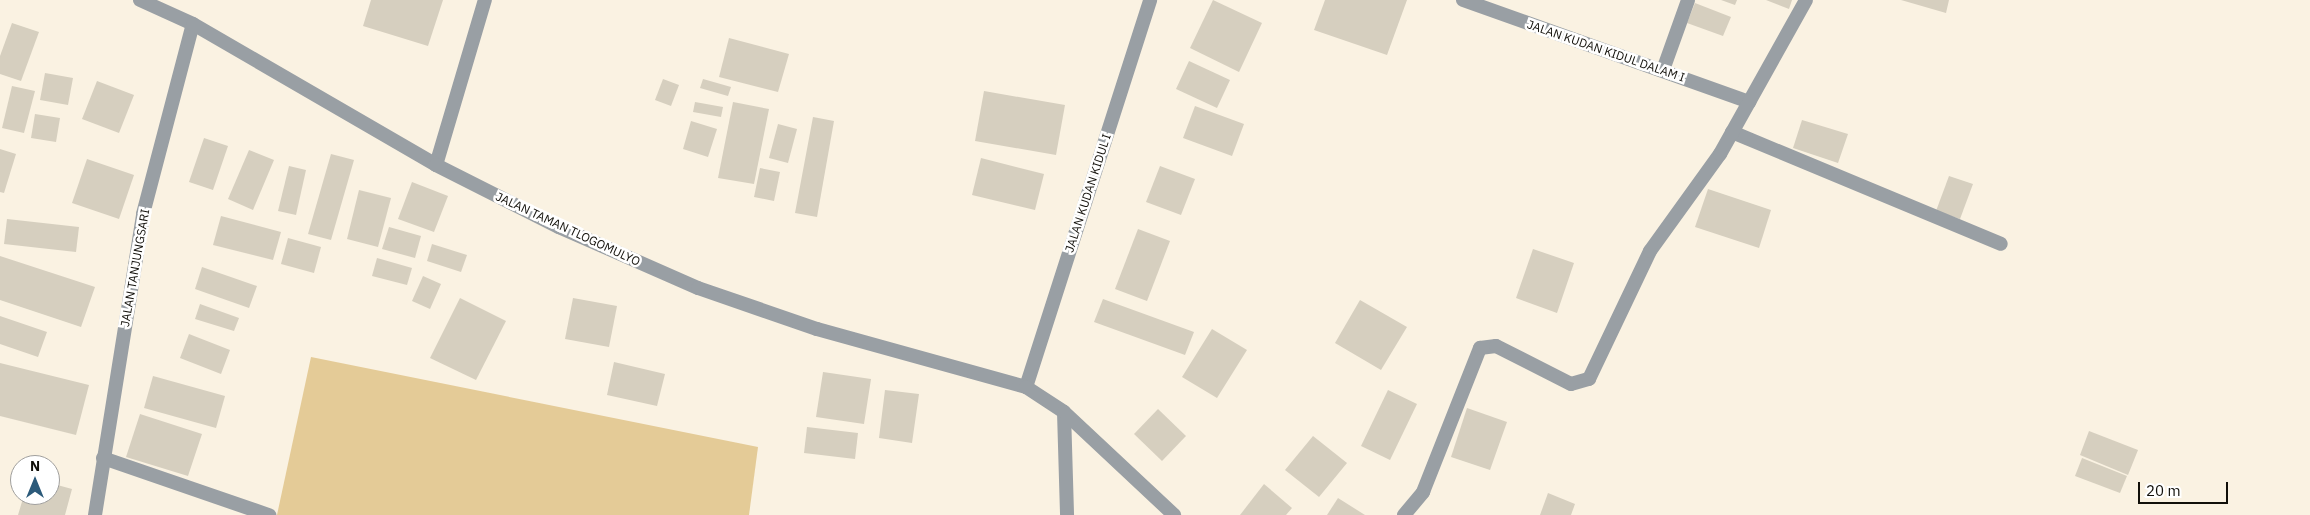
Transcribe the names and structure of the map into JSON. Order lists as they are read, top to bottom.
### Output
{
  "streets": {
    "street": [
      "JALAN KUDAN KIDUL DALAM I",
      "JALAN KUDAN KIDUL I",
      "JALAN TAMAN TLOGOMULYO",
      "JALAN TANJUNGSARI"
    ]
  },
  "crossings": [
    ["JALAN KUDAN KIDUL I", "JALAN TAMAN TLOGOMULYO"],
    ["JALAN TAMAN TLOGOMULYO", "JALAN TANJUNGSARI"]
  ],
  "scale_bar": "20 m",
  "north": "top"
}
